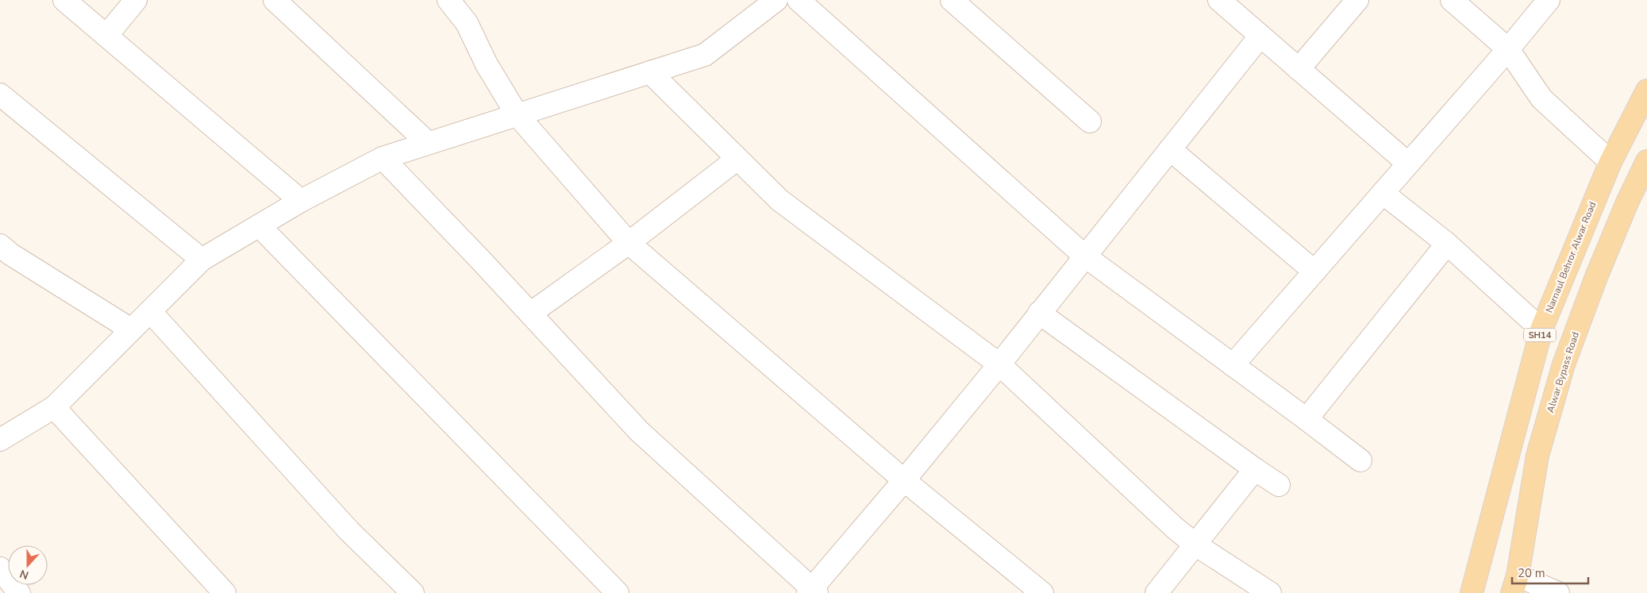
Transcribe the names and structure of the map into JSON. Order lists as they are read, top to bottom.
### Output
{
  "streets": {
    "main road": ["Narnaul Behror Alwar Road", "SH14", "Alwar Bypass Road"]
  },
  "scale_bar": "20 m",
  "north": "bottom"
}
